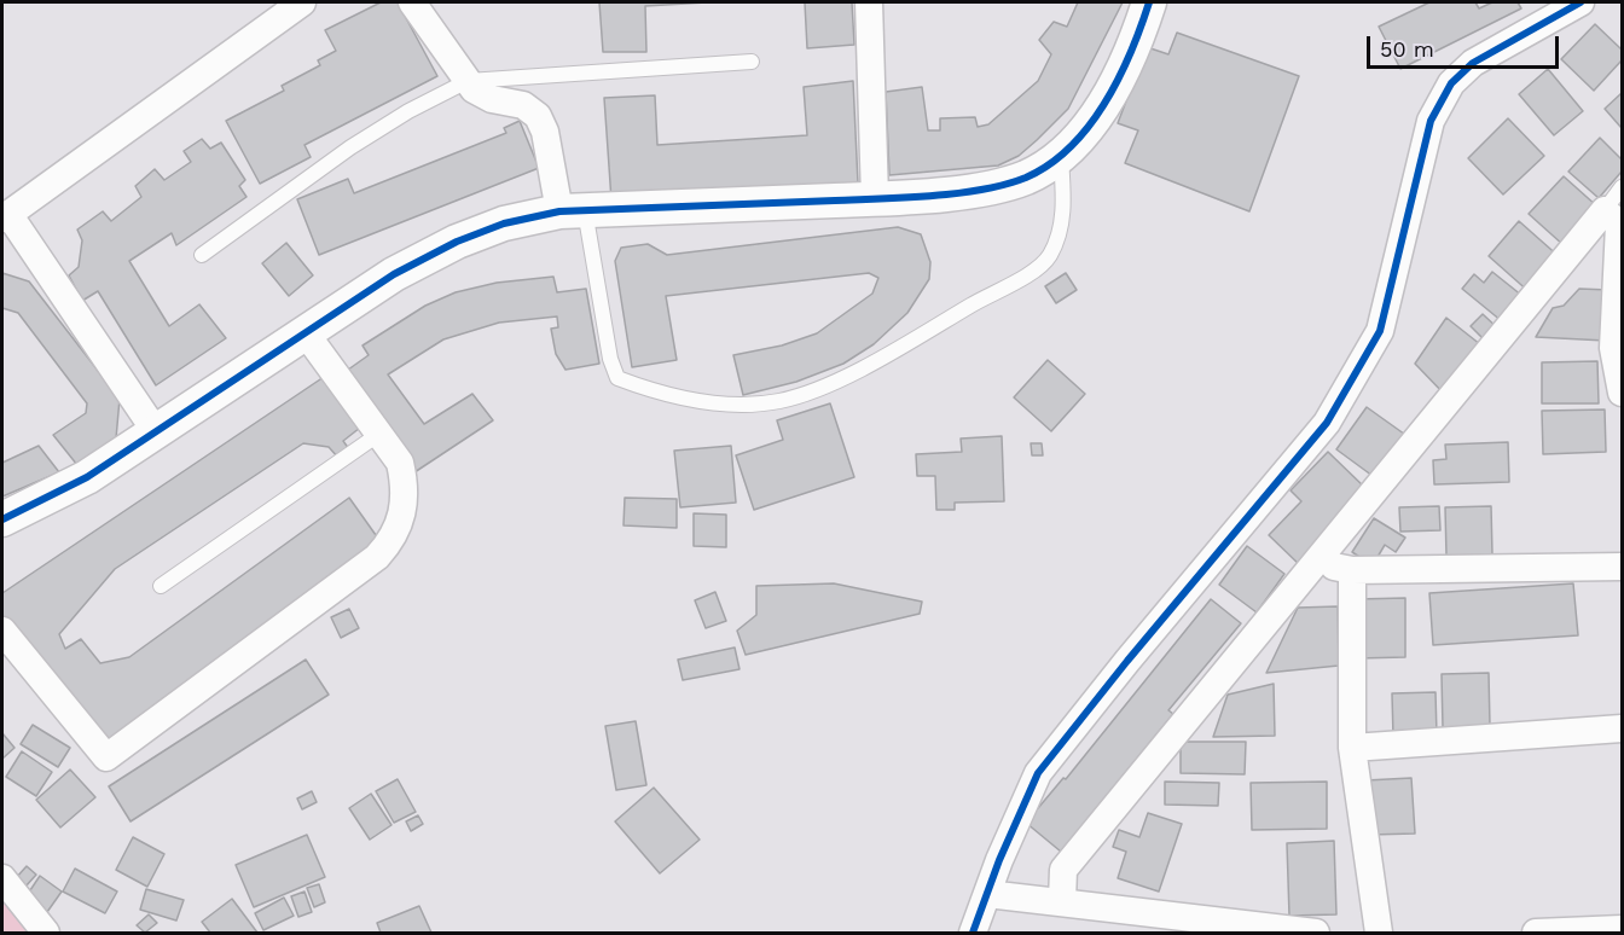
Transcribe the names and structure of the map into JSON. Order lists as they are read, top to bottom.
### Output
{
  "scale_bar": "50 m"
}
